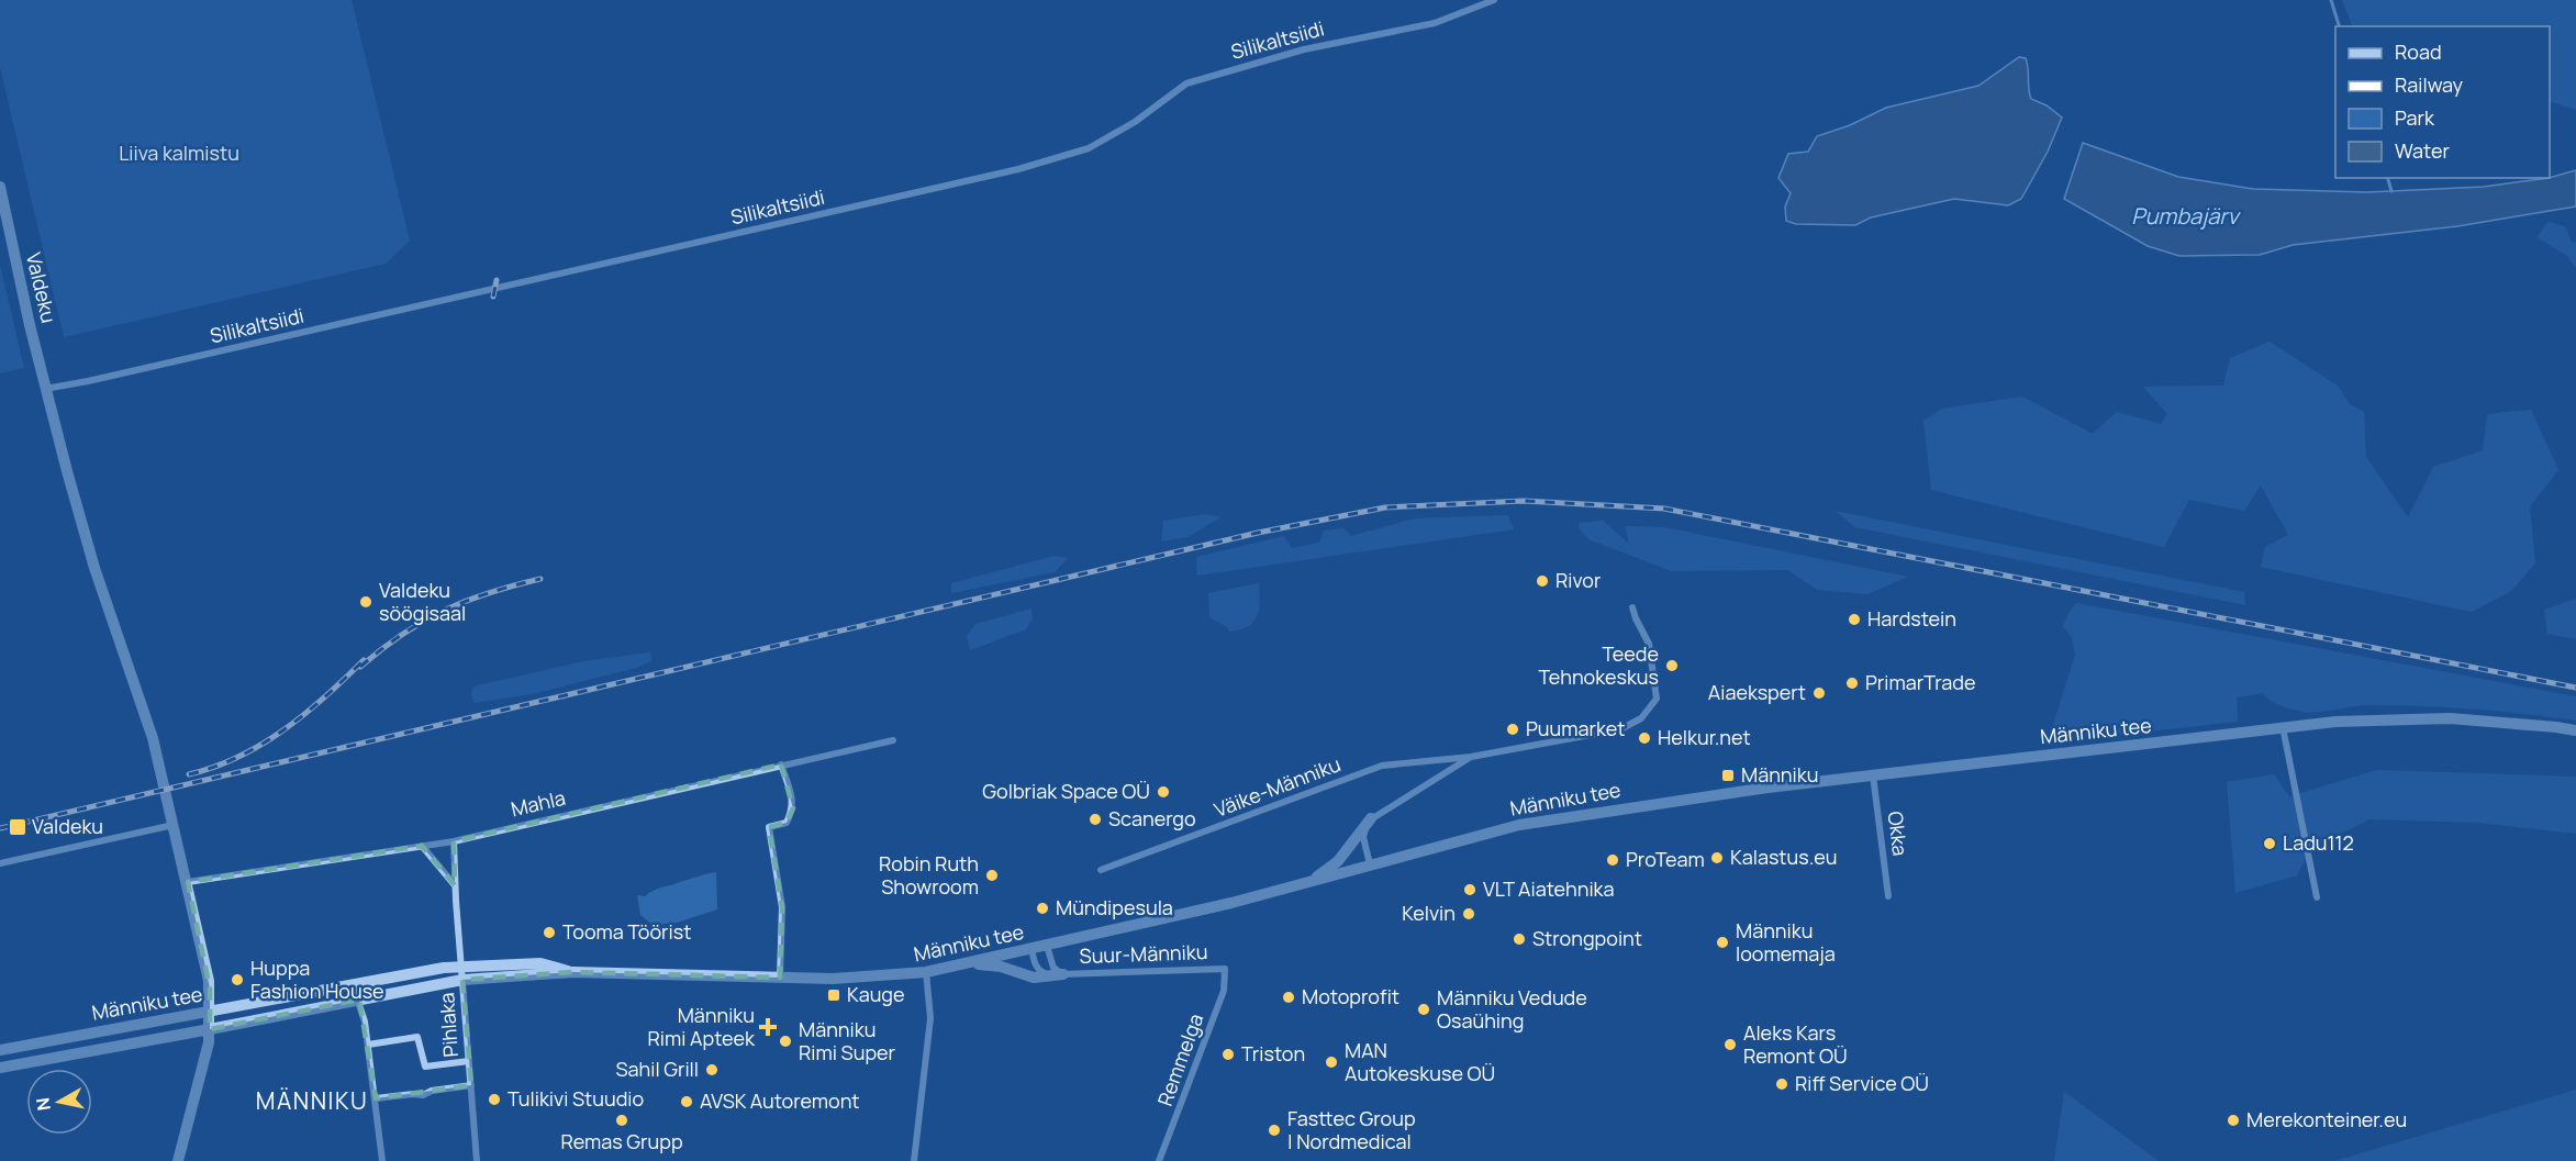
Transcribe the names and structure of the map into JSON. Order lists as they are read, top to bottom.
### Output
{
  "streets": {
    "street": [
      "Silikaltsiidi",
      "Valdeku",
      "Männiku tee",
      "Väike-Männiku",
      "Mahla",
      "Okka",
      "Suur-Männiku",
      "Pihlaka",
      "Remmelga"
    ]
  },
  "crossings": [
    ["Silikaltsiidi", "Valdeku"],
    ["Valdeku", "Männiku tee"],
    ["Valdeku", "Mahla"],
    ["Männiku tee", "Okka"],
    ["Männiku tee", "Suur-Männiku"],
    ["Männiku tee", "Pihlaka"],
    ["Mahla", "Pihlaka"],
    ["Suur-Männiku", "Remmelga"]
  ],
  "districts": ["MÄNNIKU"],
  "water": ["Pumbajärv"],
  "parks": ["Liiva kalmistu"],
  "places": {
    "other": [
      "Rivor",
      "Valdeku söögisaal",
      "Hardstein",
      "Teede Tehnokeskus",
      "PrimarTrade",
      "Aiaekspert",
      "Puumarket",
      "Helkur.net",
      "Golbriak Space OÜ",
      "Scanergo",
      "Ladu112",
      "Kalastus.eu",
      "ProTeam",
      "Robin Ruth Showroom",
      "VLT Aiatehnika",
      "Mündipesula",
      "Kelvin",
      "Tooma Töörist",
      "Strongpoint",
      "Männiku loomemaja",
      "Huppa Fashion House",
      "Motoprofit",
      "Männiku Vedude Osaühing",
      "Männiku Rimi Super",
      "Aleks Kars Remont OÜ",
      "Triston",
      "MAN Autokeskuse OÜ",
      "Sahil Grill",
      "Riff Service OÜ",
      "Tulikivi Stuudio",
      "AVSK Autoremont",
      "Remas Grupp",
      "Merekonteiner.eu",
      "Fasttec Group | Nordmedical"
    ],
    "transit": ["Männiku", "Valdeku", "Kauge"],
    "health": ["Männiku Rimi Apteek"]
  },
  "legend": [
    "Road",
    "Railway",
    "Park",
    "Water"
  ],
  "north": "left"
}
